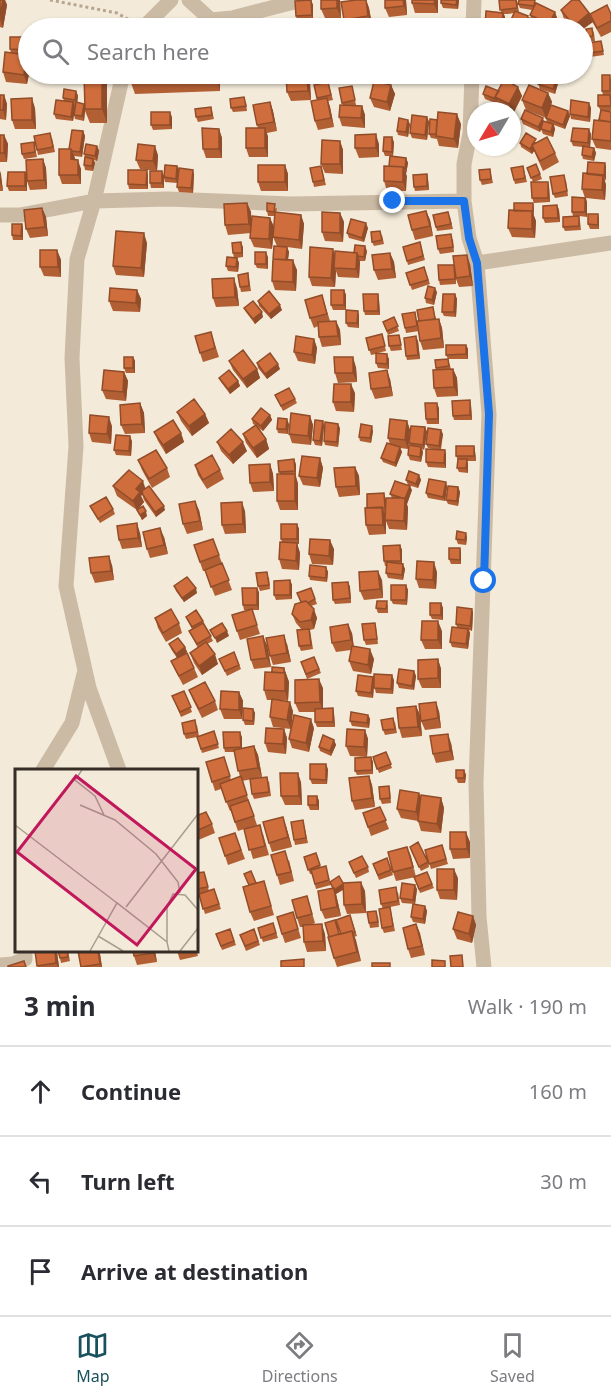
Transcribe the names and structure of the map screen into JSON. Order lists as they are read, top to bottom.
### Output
{
  "north": "bottom left",
  "page": {
    "search": "Search here",
    "heading": ["3 min", "Walk · 190 m"],
    "list": [
      ["Continue", "160 m"],
      ["Turn left", "30 m"],
      "Arrive at destination"
    ],
    "nav": ["Map", "Directions", "Saved"]
  }
}
